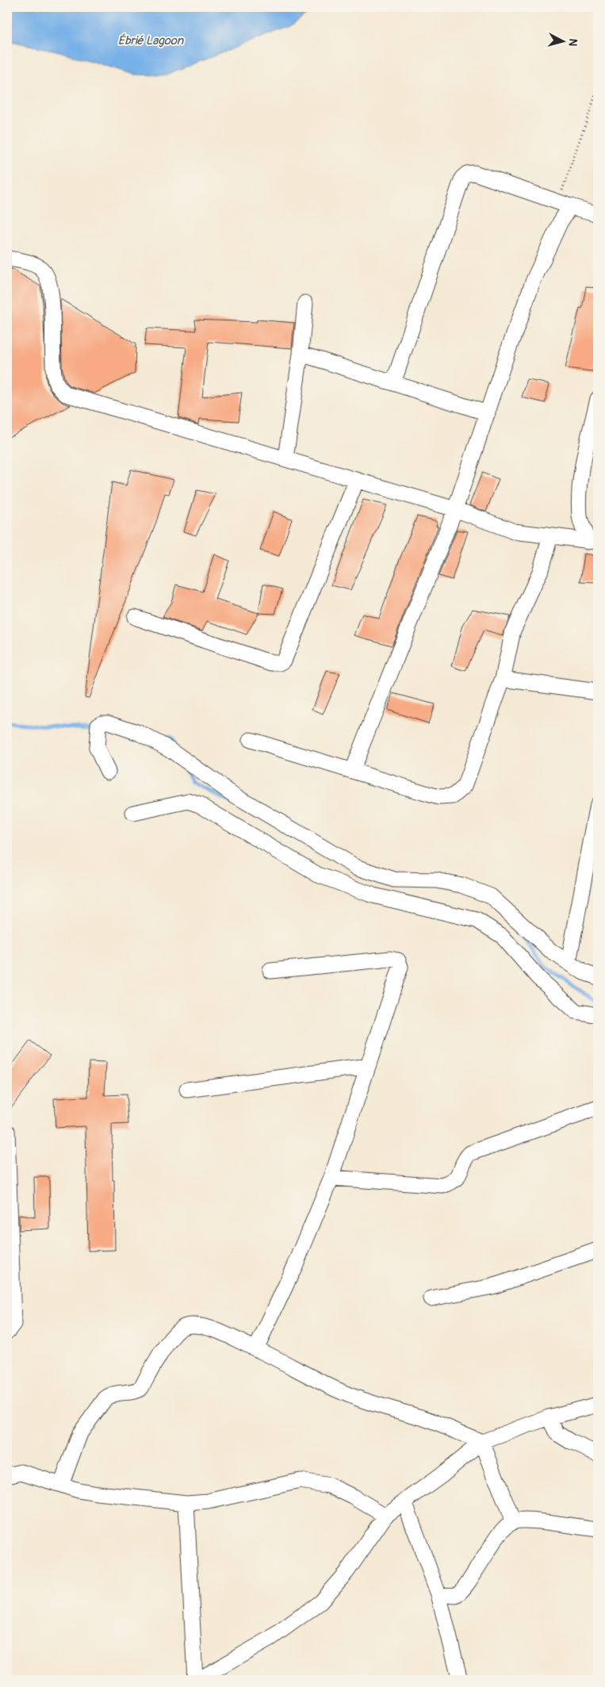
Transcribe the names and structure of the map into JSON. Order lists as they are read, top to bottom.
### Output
{
  "water": ["Ébrié Lagoon"],
  "north": "right"
}
